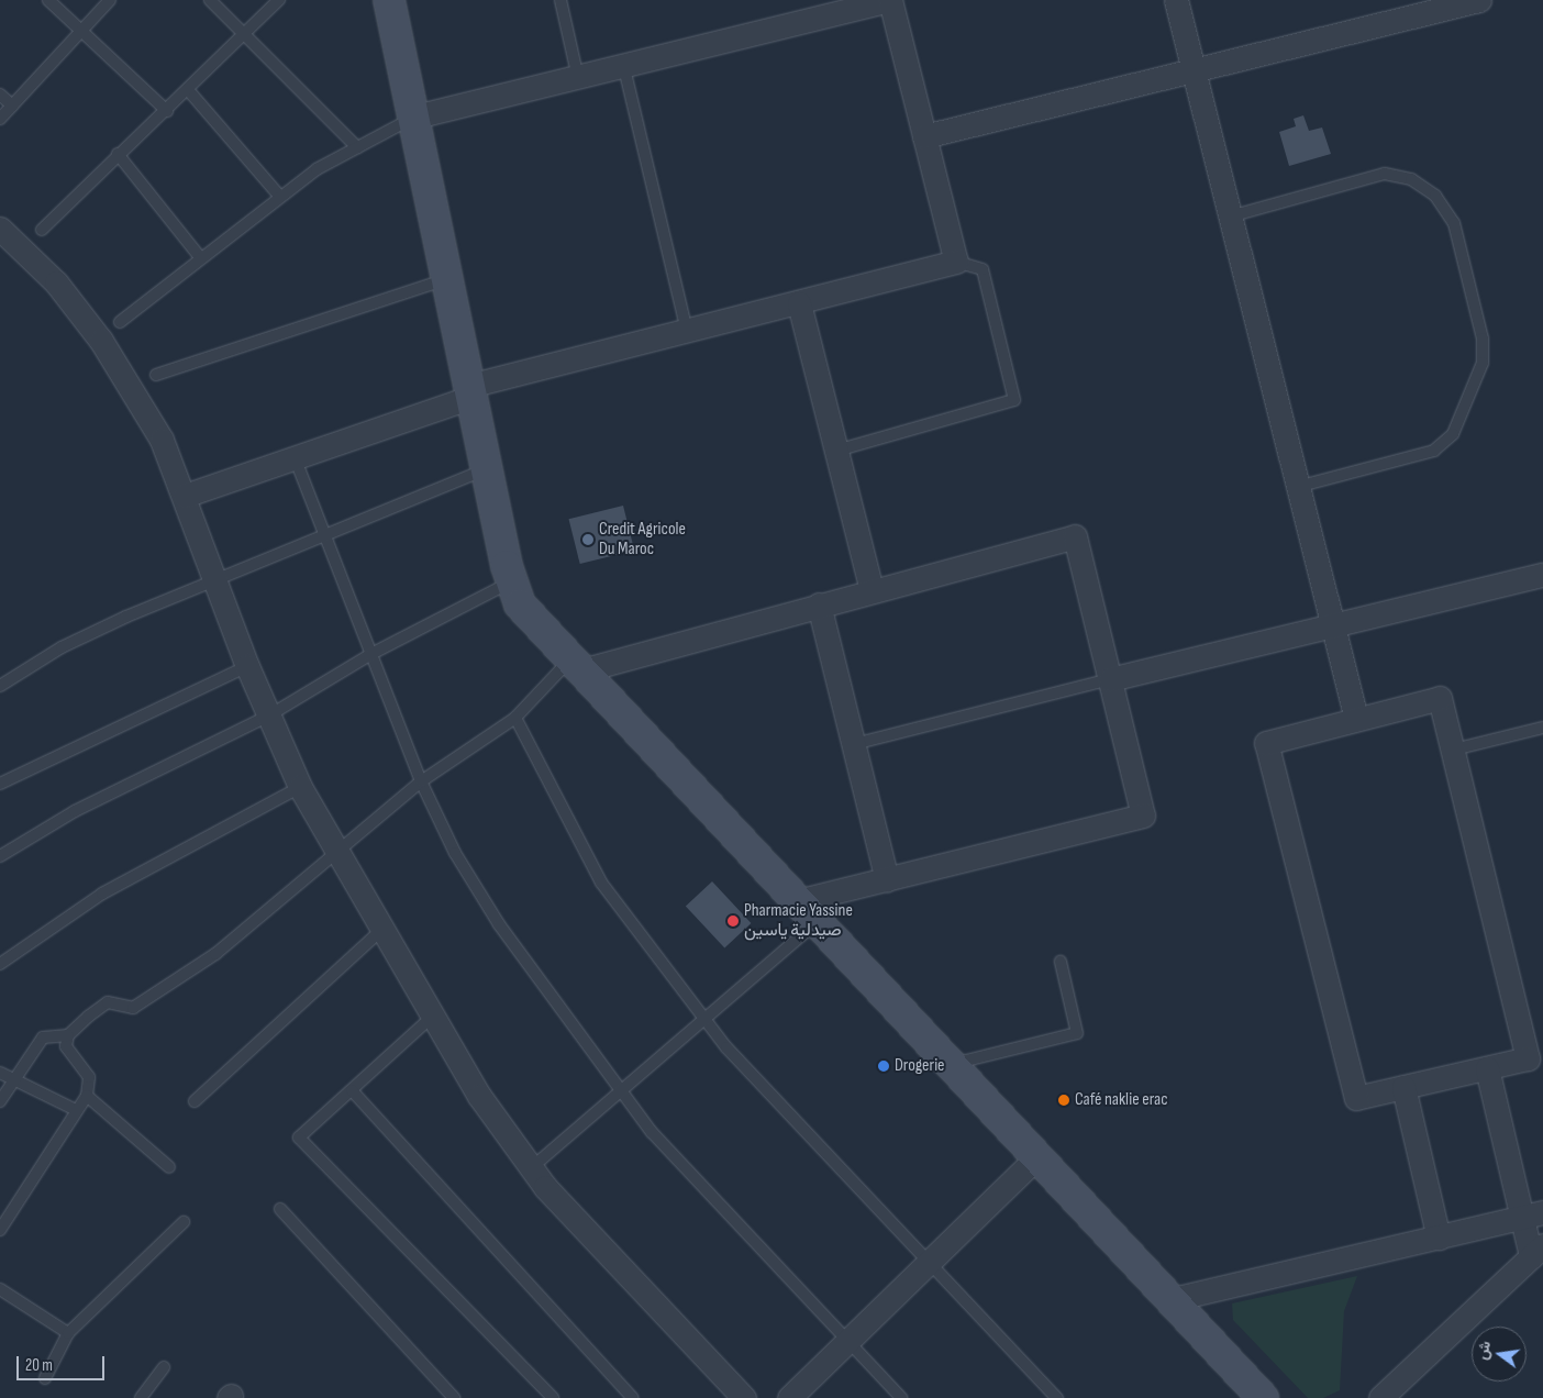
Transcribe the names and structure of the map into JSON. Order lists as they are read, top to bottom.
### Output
{
  "places": [
    "Credit Agricole Du Maroc",
    "Pharmacie Yassine صيدلية ياسين",
    "Drogerie",
    "Café naklie erac"
  ],
  "scale_bar": "20 m",
  "north": "left"
}
